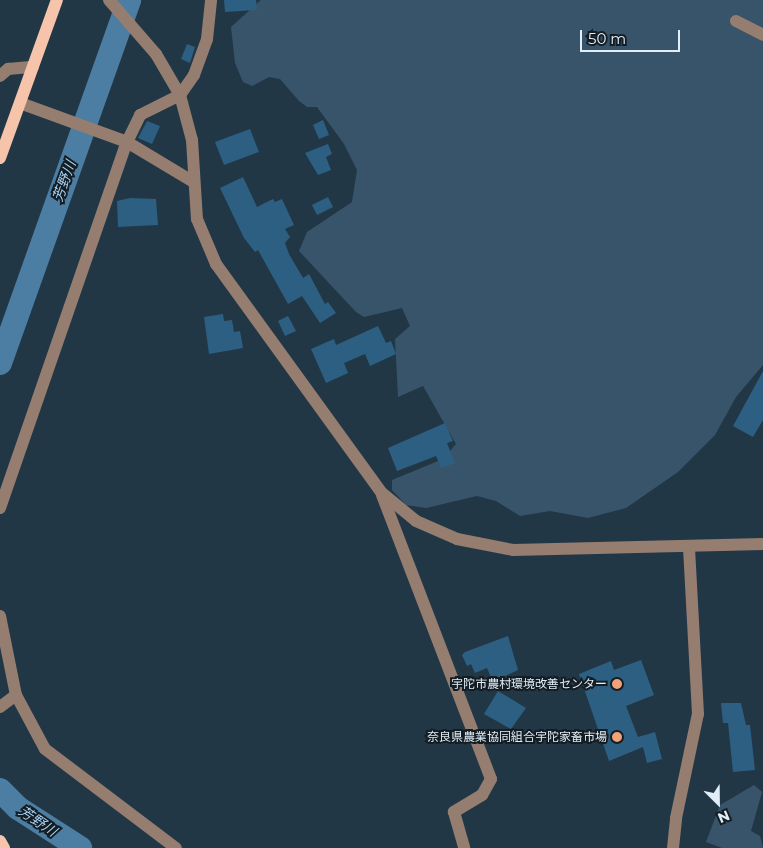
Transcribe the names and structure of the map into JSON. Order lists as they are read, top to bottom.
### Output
{
  "water": ["芳野川"],
  "places": ["宇陀市農村環境改善センター", "奈良県農業協同組合宇陀家畜市場"],
  "scale_bar": "50 m",
  "north": "bottom right"
}
